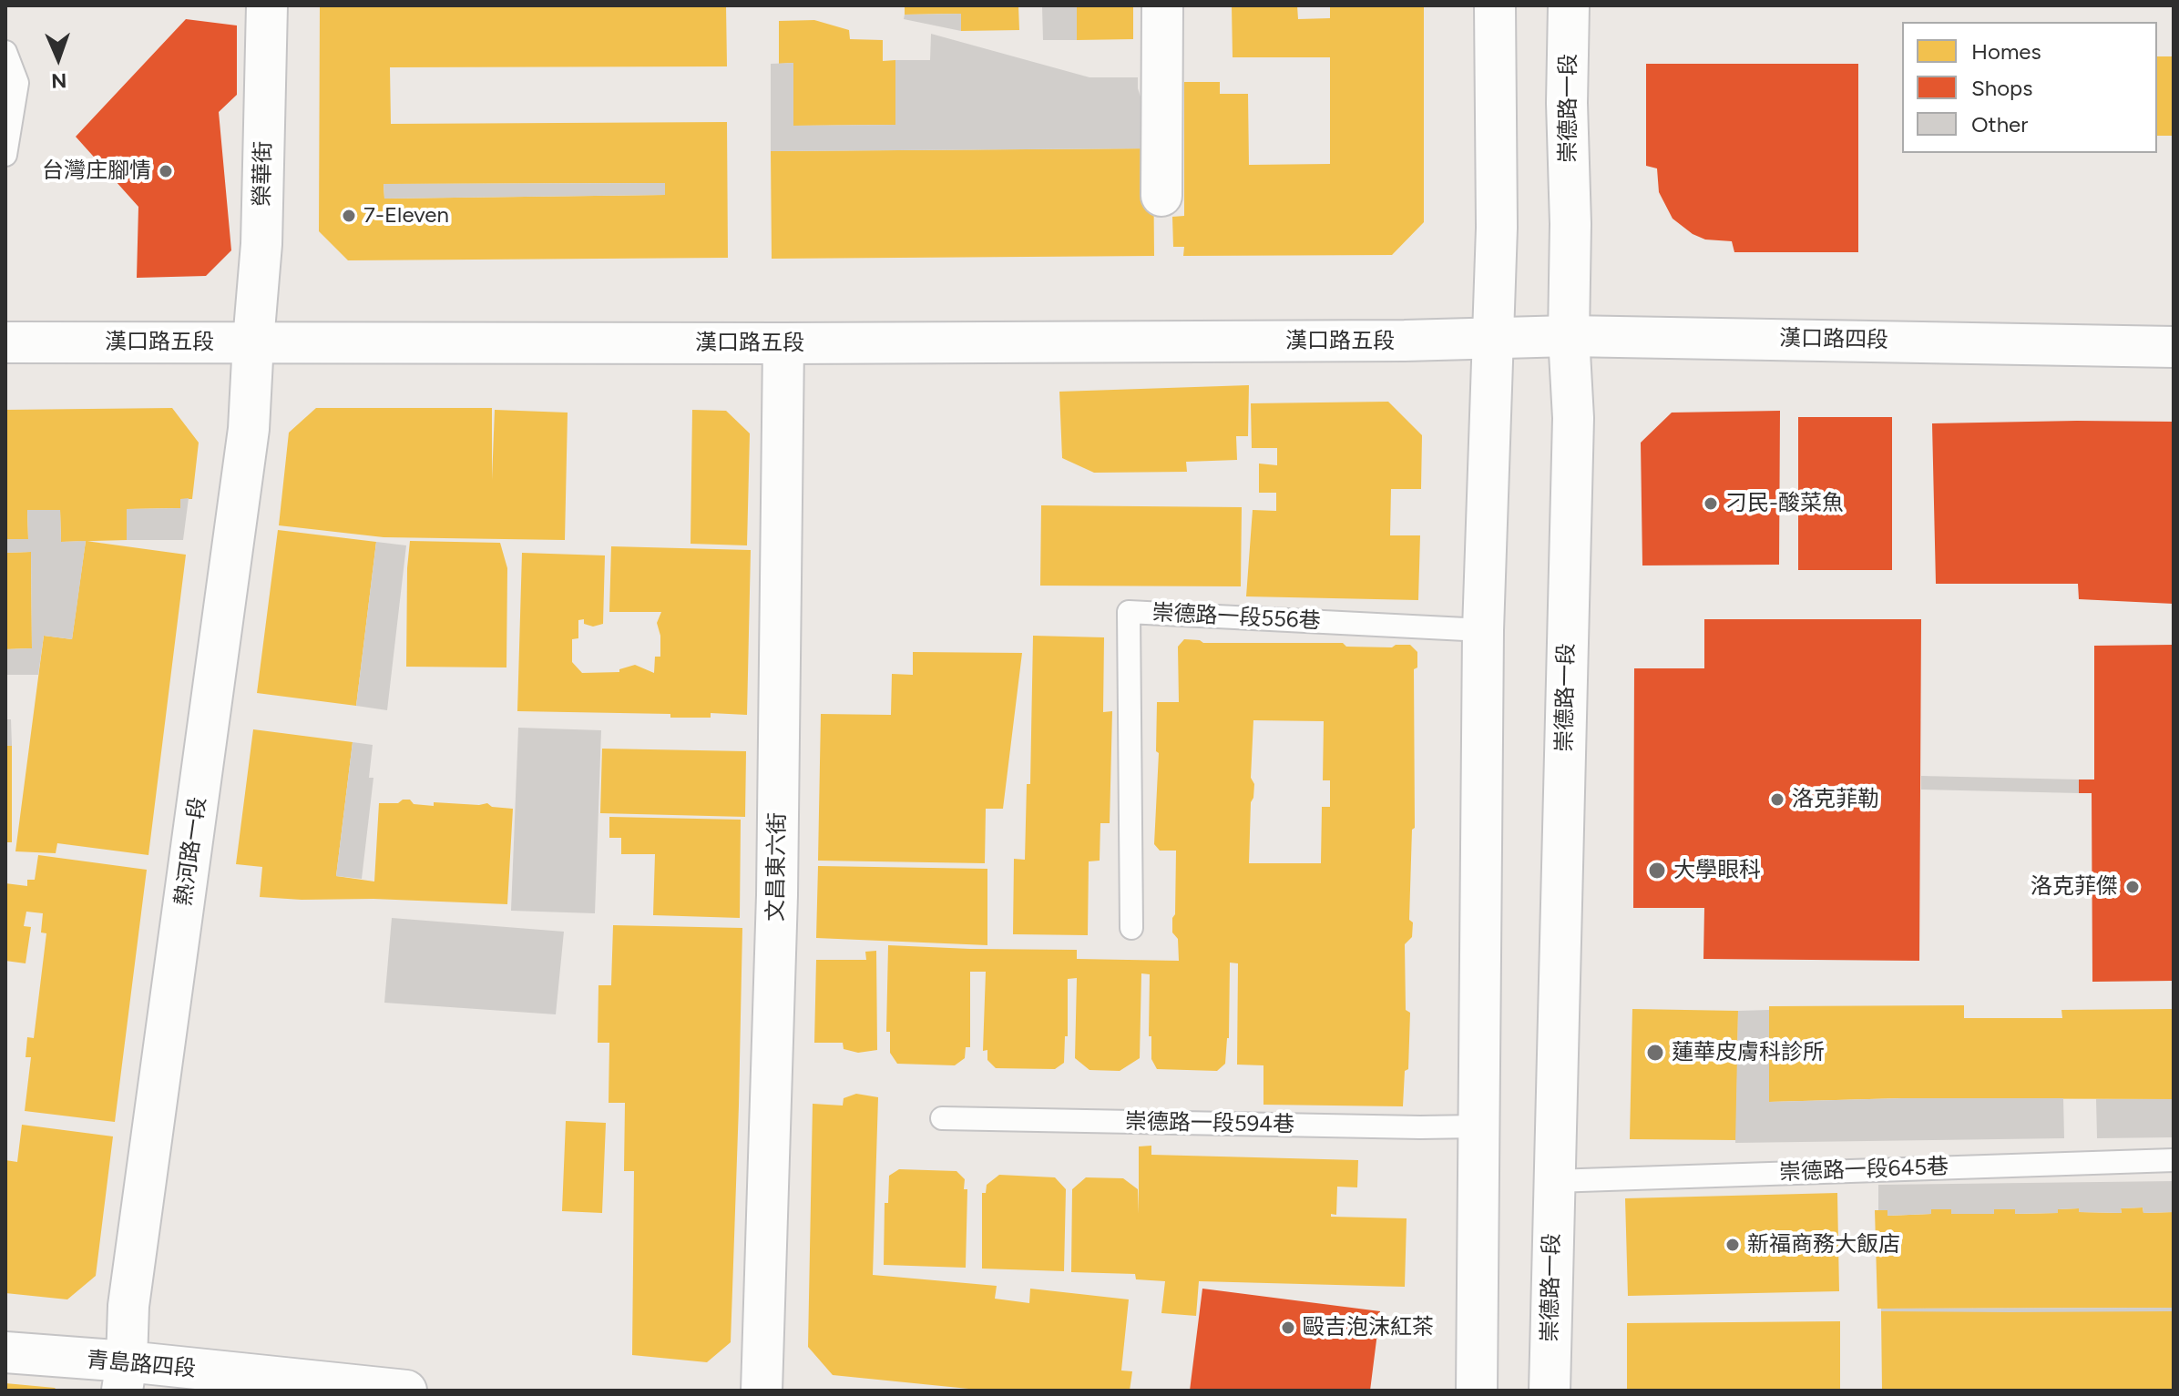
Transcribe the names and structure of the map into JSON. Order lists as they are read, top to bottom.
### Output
{
  "streets": {
    "street": [
      "崇德路一段",
      "榮華街",
      "漢口路四段",
      "漢口路五段",
      "熱河路一段",
      "文昌東六街",
      "青島路四段"
    ],
    "lane": ["崇德路一段556巷", "崇德路一段594巷", "崇德路一段645巷"]
  },
  "crossings": [
    ["崇德路一段", "漢口路四段"],
    ["崇德路一段", "崇德路一段645巷"],
    ["榮華街", "漢口路五段"],
    ["榮華街", "熱河路一段"],
    ["漢口路四段", "漢口路五段"],
    ["漢口路五段", "熱河路一段"],
    ["漢口路五段", "文昌東六街"],
    ["熱河路一段", "青島路四段"]
  ],
  "places": [
    "台灣庄腳情",
    "7-Eleven",
    "刁民-酸菜魚",
    "洛克菲勒",
    "大學眼科",
    "洛克菲傑",
    "蓮華皮膚科診所",
    "新福商務大飯店",
    "毆吉泡沫紅茶"
  ],
  "legend": ["Homes", "Shops", "Other"],
  "north": "bottom"
}
